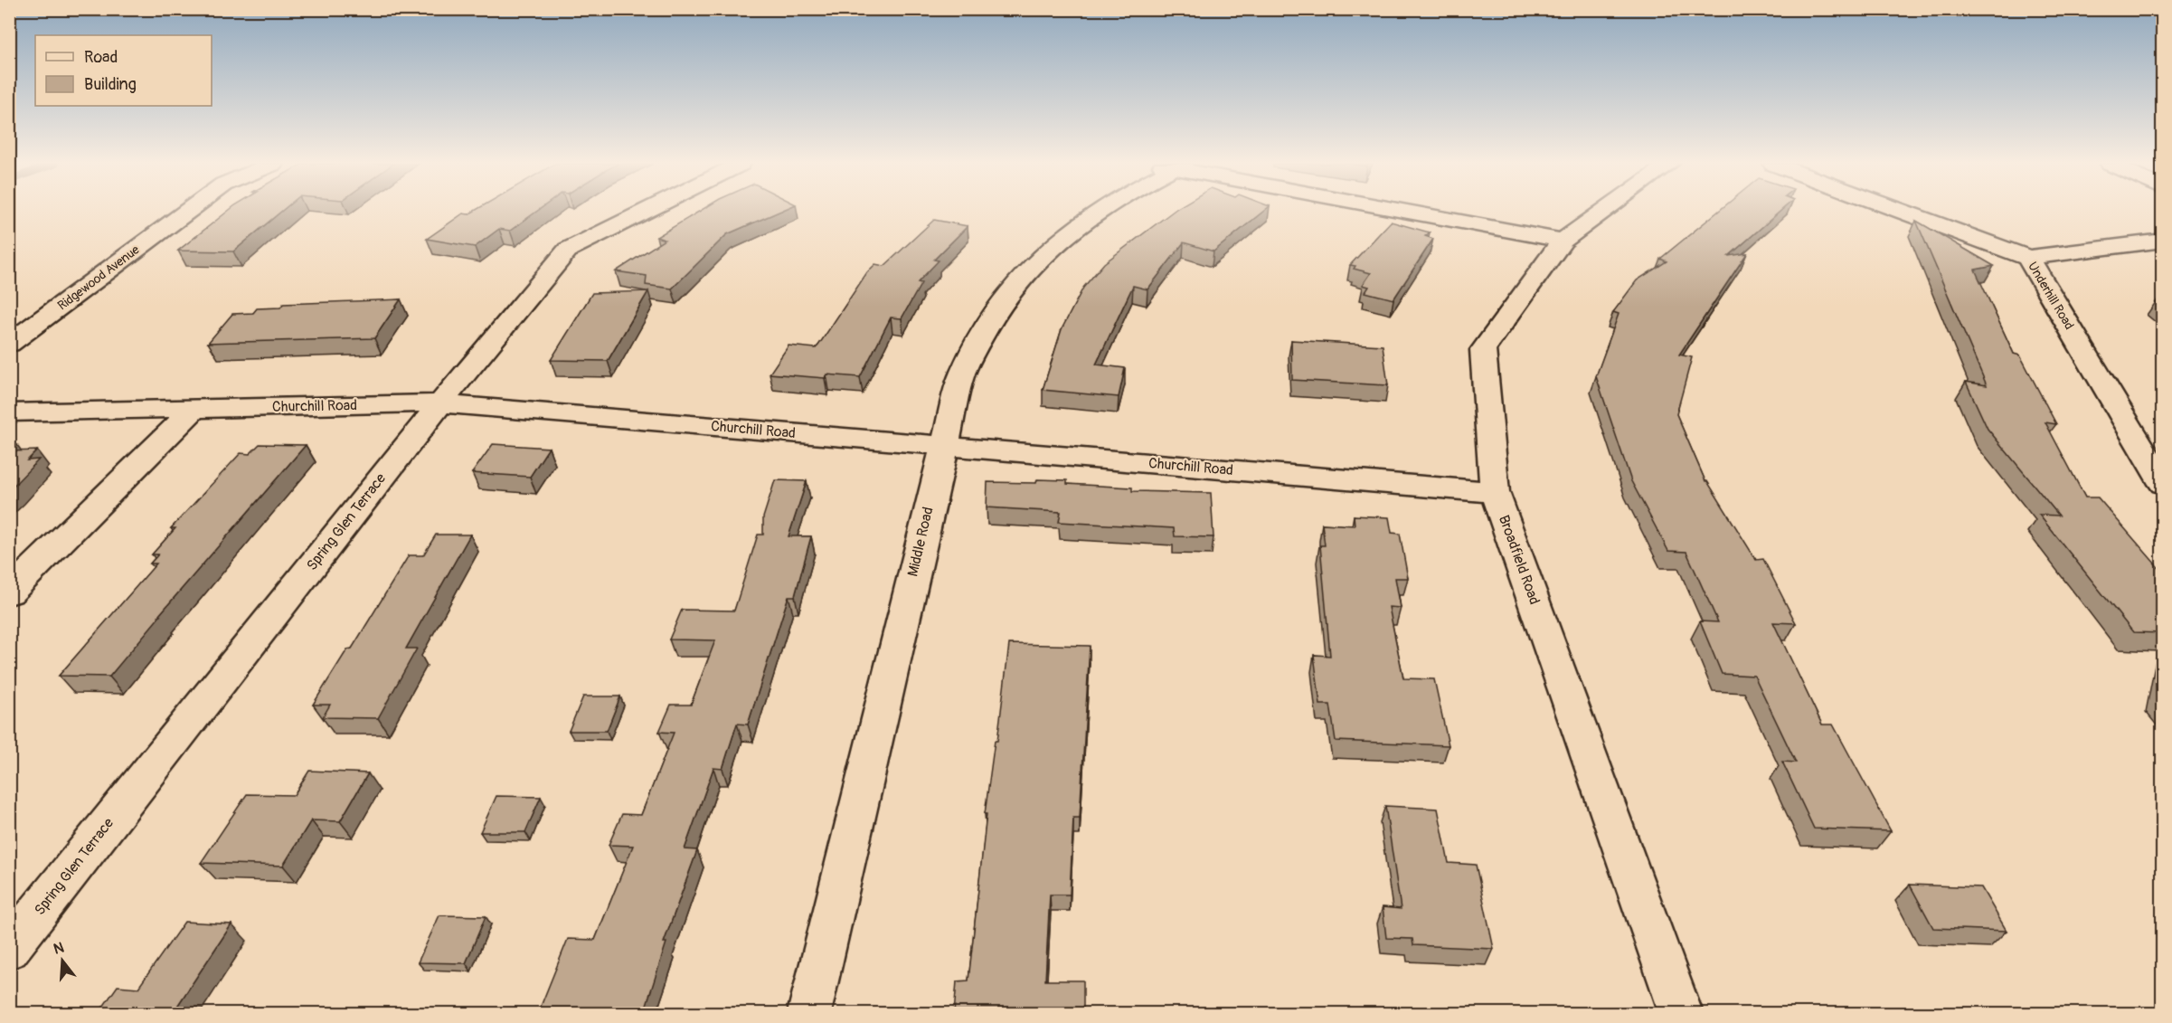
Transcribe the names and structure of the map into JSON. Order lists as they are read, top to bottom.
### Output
{
  "streets": {
    "street": [
      "Ridgewood Avenue",
      "Underhill Road",
      "Churchill Road",
      "Spring Glen Terrace",
      "Middle Road",
      "Broadfield Road"
    ]
  },
  "crossings": [
    ["Churchill Road", "Spring Glen Terrace"],
    ["Churchill Road", "Middle Road"],
    ["Churchill Road", "Broadfield Road"]
  ],
  "legend": ["Road", "Building"],
  "north": "top"
}
